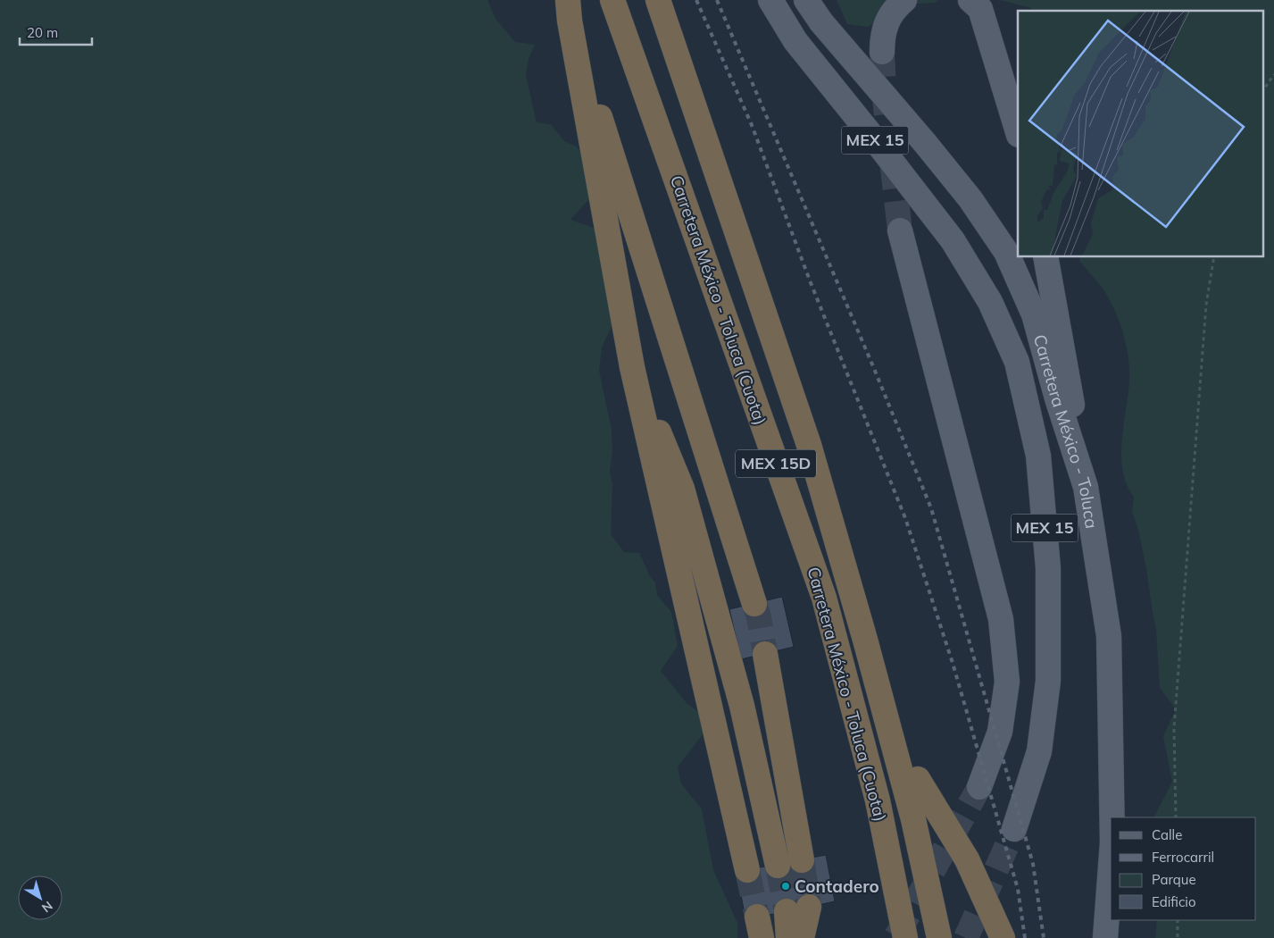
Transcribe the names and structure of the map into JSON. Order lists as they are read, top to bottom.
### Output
{
  "streets": {
    "highway": ["Carretera México - Toluca (Cuota)", "MEX 15D"],
    "main road": ["MEX 15", "Carretera México - Toluca"]
  },
  "places": ["Contadero"],
  "legend": [
    "Calle",
    "Ferrocarril",
    "Parque",
    "Edificio"
  ],
  "scale_bar": "20 m",
  "north": "bottom right"
}
